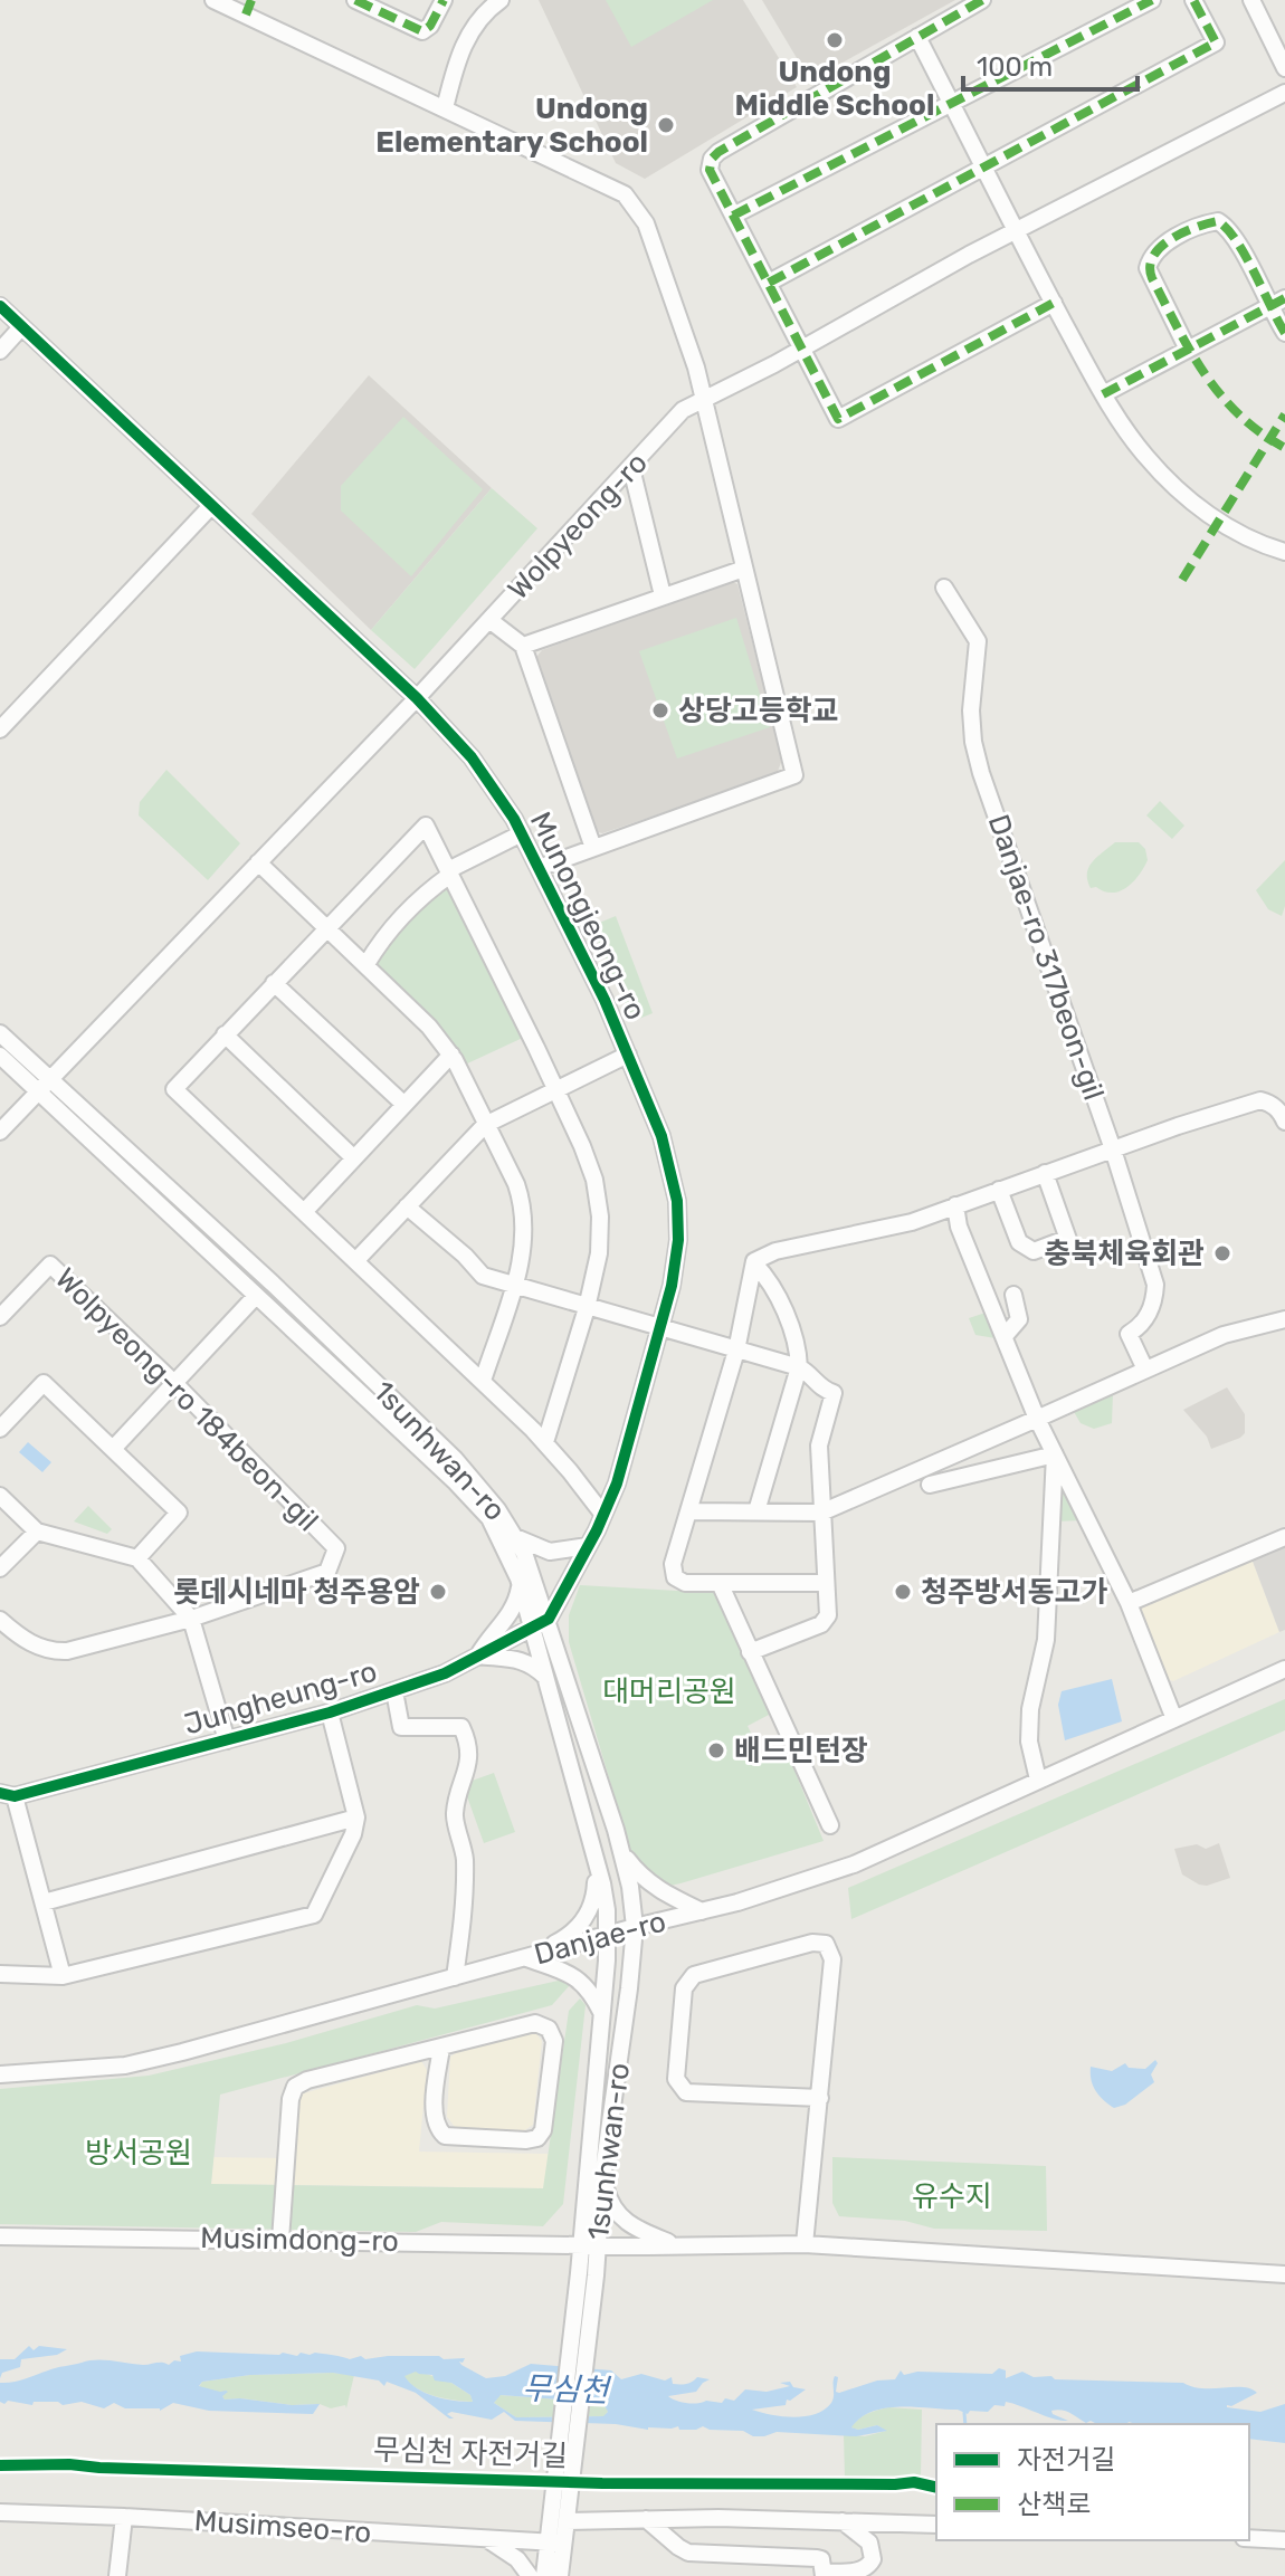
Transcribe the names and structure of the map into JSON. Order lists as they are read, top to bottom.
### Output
{
  "streets": {
    "street": [
      "Wolpyeong-ro",
      "Munongjeong-ro",
      "Danjae-ro 317beon-gil",
      "Wolpyeong-ro 184beon-gil",
      "1sunhwan-ro",
      "Jungheung-ro",
      "Danjae-ro",
      "Musimdong-ro",
      "Musimseo-ro"
    ],
    "cycle path": ["무심천 자전거길"]
  },
  "crossings": [
    ["Wolpyeong-ro", "Munongjeong-ro"],
    ["Wolpyeong-ro", "1sunhwan-ro"],
    ["Munongjeong-ro", "1sunhwan-ro"],
    ["Munongjeong-ro", "Jungheung-ro"],
    ["1sunhwan-ro", "Jungheung-ro"],
    ["1sunhwan-ro", "Danjae-ro"],
    ["1sunhwan-ro", "Musimdong-ro"]
  ],
  "water": ["무심천"],
  "parks": ["대머리공원", "방서공원", "유수지"],
  "places": [
    "Undong Middle School",
    "Undong Elementary School",
    "상당고등학교",
    "충북체육회관",
    "롯데시네마 청주용암",
    "청주방서동고가",
    "배드민턴장"
  ],
  "legend": ["자전거길", "산책로"],
  "scale_bar": "100 m"
}
